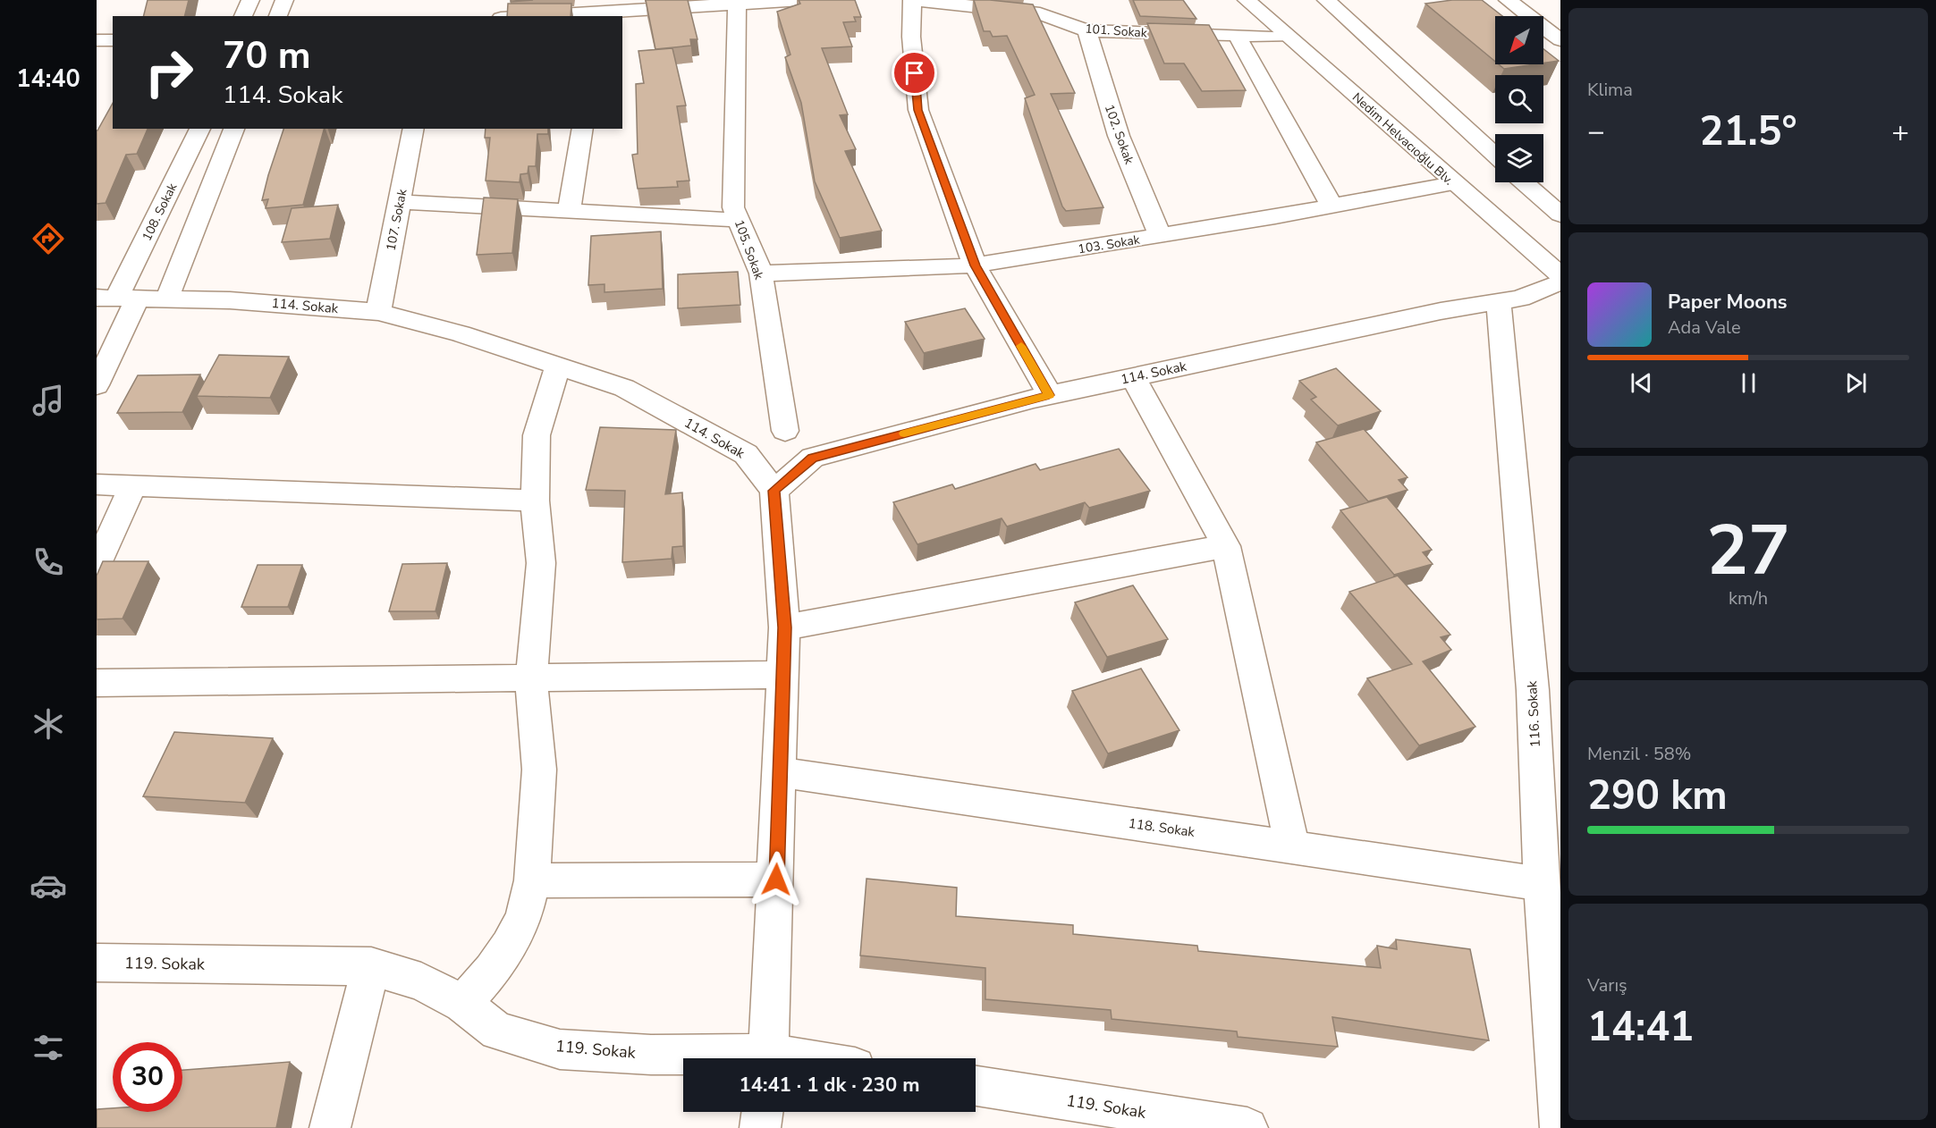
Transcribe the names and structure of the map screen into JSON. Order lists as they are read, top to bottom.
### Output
{
  "streets": {
    "street": [
      "101. Sokak",
      "102. Sokak",
      "Nedim Helvacıoğlu Blv.",
      "108. Sokak",
      "107. Sokak",
      "103. Sokak",
      "105. Sokak",
      "114. Sokak",
      "116. Sokak",
      "118. Sokak",
      "119. Sokak"
    ]
  },
  "crossings": [
    ["101. Sokak", "102. Sokak"],
    ["101. Sokak", "Nedim Helvacıoğlu Blv."],
    ["102. Sokak", "103. Sokak"],
    ["Nedim Helvacıoğlu Blv.", "103. Sokak"],
    ["108. Sokak", "114. Sokak"],
    ["107. Sokak", "114. Sokak"],
    ["103. Sokak", "105. Sokak"],
    ["114. Sokak", "116. Sokak"],
    ["116. Sokak", "118. Sokak"]
  ],
  "north": "bottom left",
  "page": {
    "tabs": "14:40",
    "tile": [
      "Klima",
      ["27", "km/h"],
      ["Menzil · 58%", "290 km"],
      ["Varış", "14:41"]
    ],
    "turn": ["70 m", "114. Sokak"],
    "heat": ["−", "21.5°", "+"],
    "song": ["Paper Moons", "Ada Vale"],
    "limit": "30",
    "trip": "14:41 · 1 dk · 230 m"
  }
}
